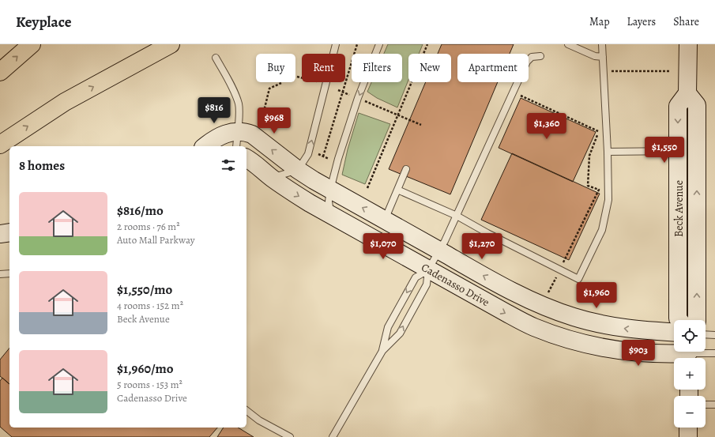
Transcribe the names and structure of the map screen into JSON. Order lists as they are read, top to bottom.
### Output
{
  "streets": {
    "street": ["Beck Avenue", "Cadenasso Drive"]
  },
  "page": {
    "header": "Keyplace",
    "nav": ["Map", "Layers", "Share"],
    "chip": [
      "Buy",
      "Rent",
      "Filters",
      "New",
      "Apartment"
    ],
    "price": [
      "$816",
      "$968",
      "$1,360",
      "$1,550",
      "$1,070",
      "$1,270",
      "$1,960",
      "$903"
    ],
    "heading": "8 homes",
    "list": [
      {
        "name": "$816/mo",
        "note": "2 rooms · 76 m² · Auto Mall Parkway"
      },
      {
        "name": "$1,550/mo",
        "note": "4 rooms · 152 m² · Beck Avenue"
      },
      {
        "name": "$1,960/mo",
        "note": "5 rooms · 153 m² · Cadenasso Drive"
      }
    ],
    "map_buttons": ["+", "−"]
  }
}
